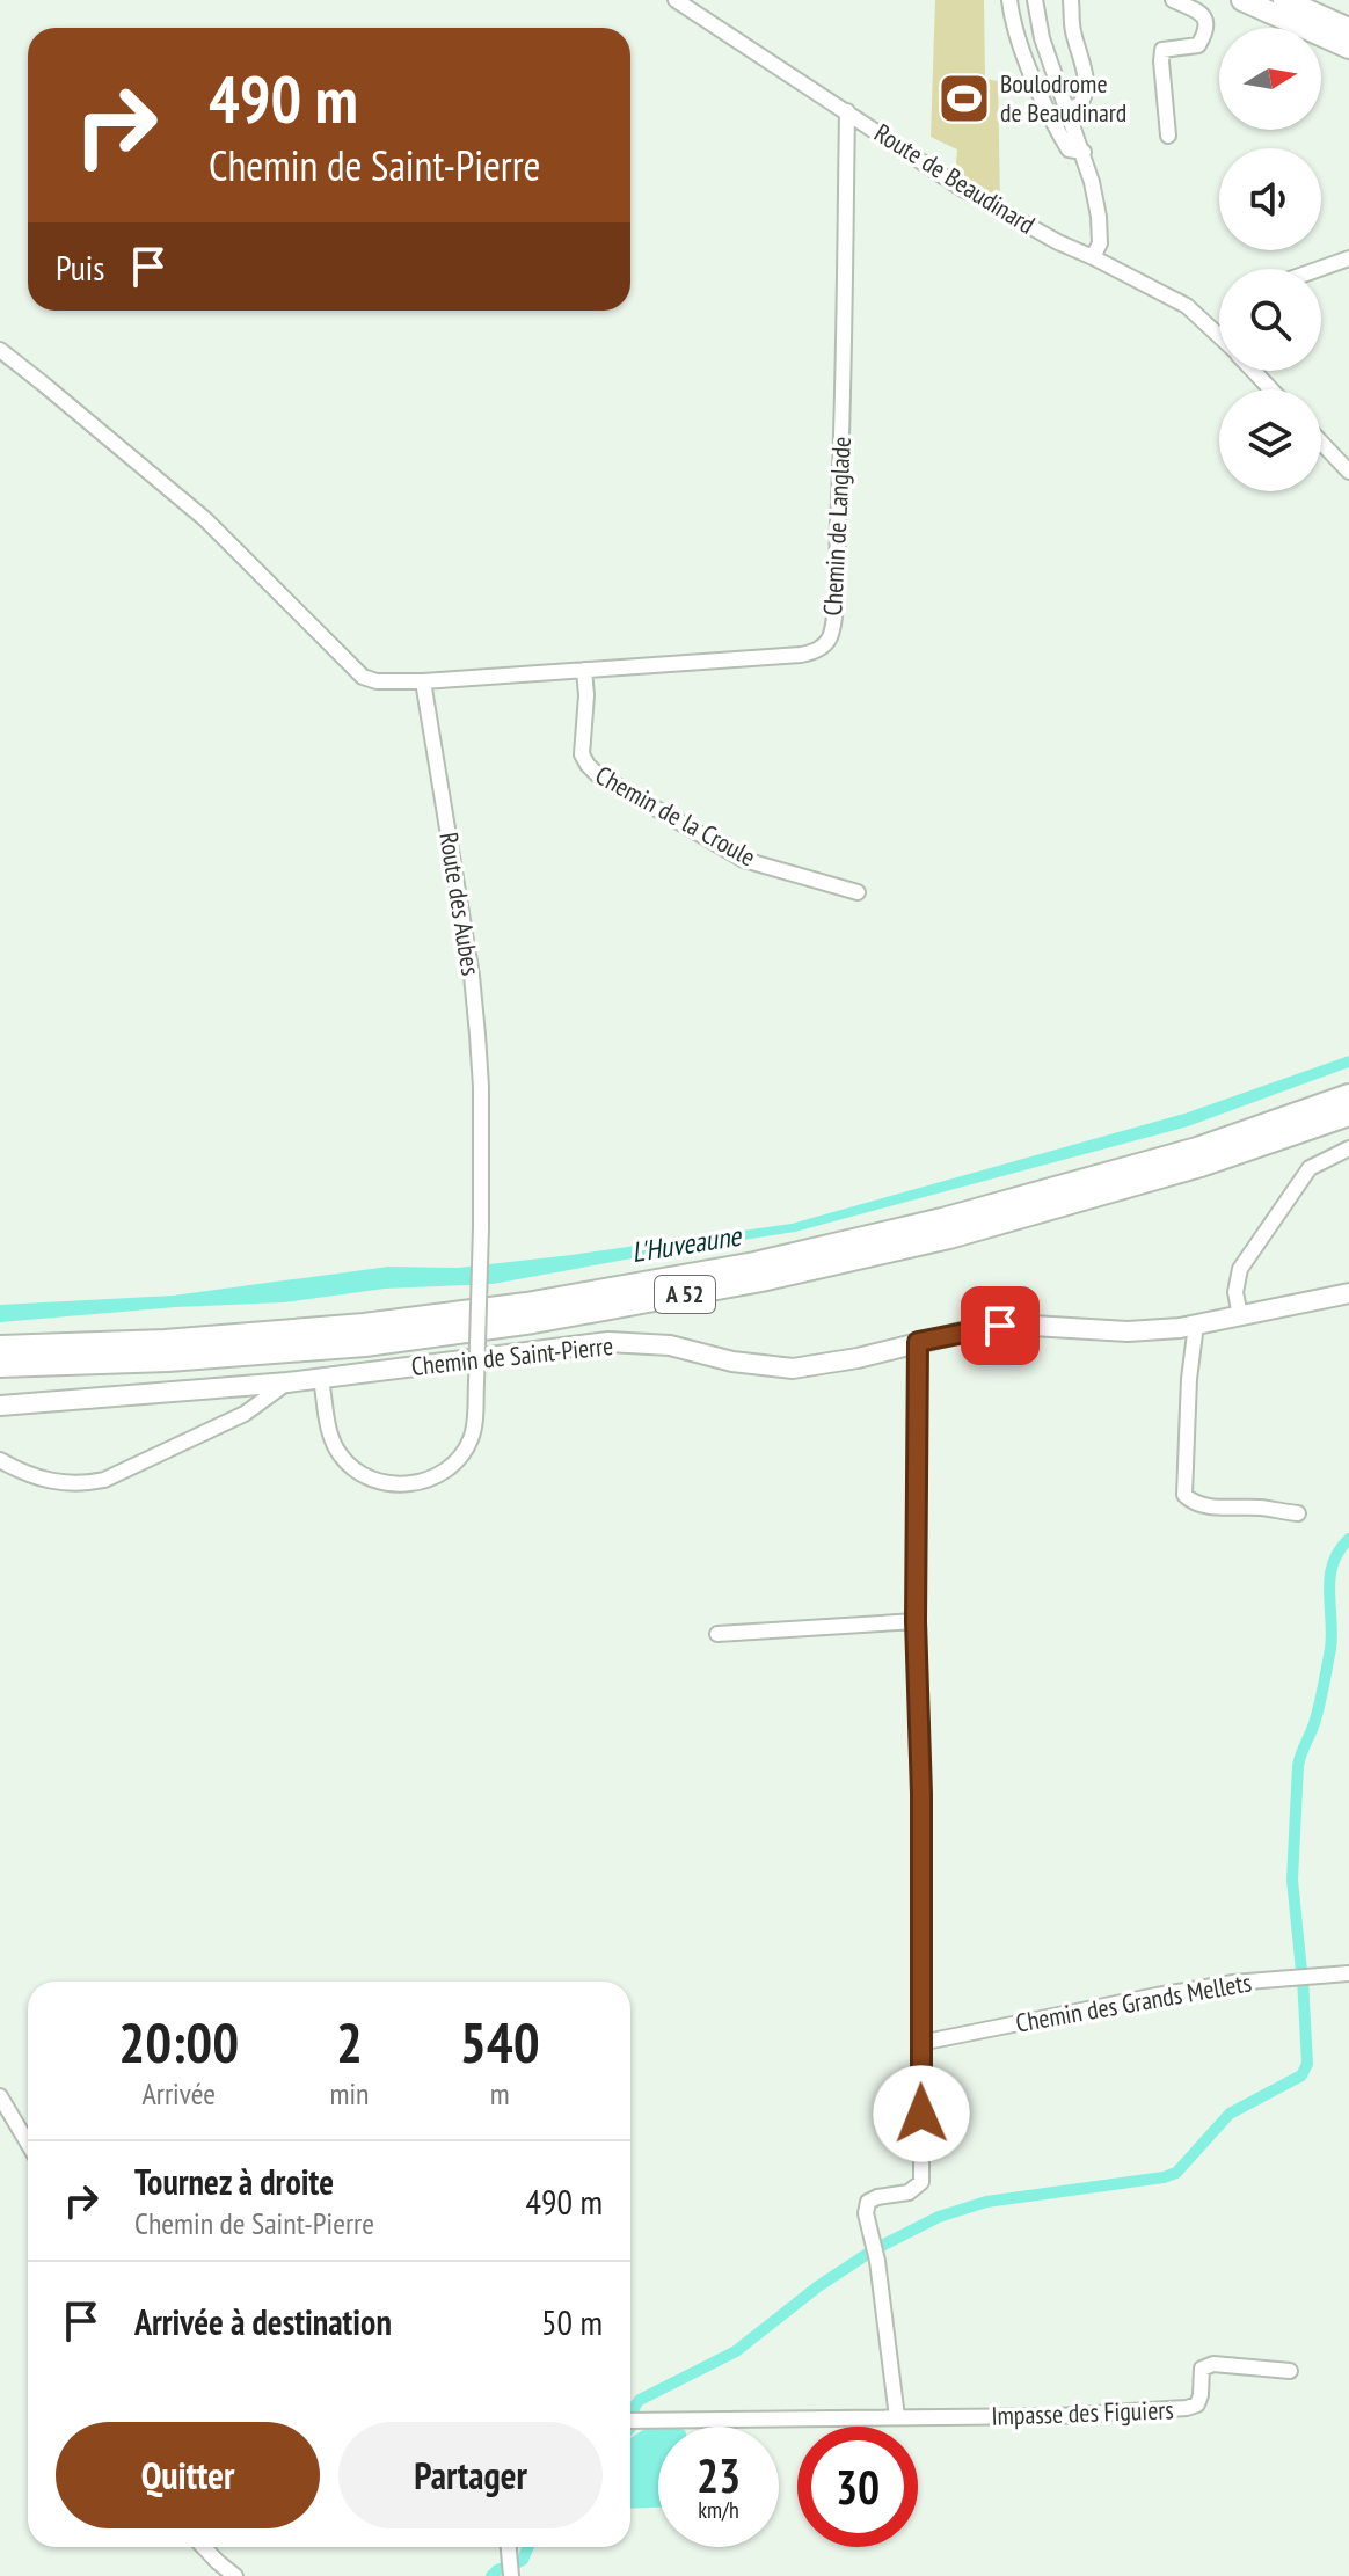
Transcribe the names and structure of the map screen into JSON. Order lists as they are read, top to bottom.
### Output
{
  "streets": {
    "highway": ["A 52"],
    "main road": ["Chemin de Saint-Pierre"],
    "street": [
      "Route de Beaudinard",
      "Chemin de Langlade",
      "Chemin de la Croule",
      "Route des Aubes",
      "Chemin des Grands Mellets",
      "Impasse des Figuiers"
    ]
  },
  "crossings": [
    ["Route de Beaudinard", "Chemin de Langlade"],
    ["Chemin de Langlade", "Chemin de la Croule"],
    ["Chemin de Langlade", "Route des Aubes"],
    ["Route des Aubes", "Chemin de Saint-Pierre"]
  ],
  "water": ["L'Huveaune"],
  "places": {
    "sports": ["Boulodrome de Beaudinard"]
  },
  "north": "right",
  "page": {
    "turn": ["490 m", "Chemin de Saint-Pierre"],
    "then": "Puis",
    "eta": [
      "20:00",
      "Arrivée",
      "2",
      "min",
      "540",
      "m"
    ],
    "list": [
      {
        "name": "Tournez à droite",
        "note": "Chemin de Saint-Pierre",
        "value": "490 m"
      },
      {
        "name": "Arrivée à destination",
        "value": "50 m"
      }
    ],
    "buttons": ["Quitter", "Partager"],
    "speed": "23 km/h",
    "limit": "30"
  }
}
